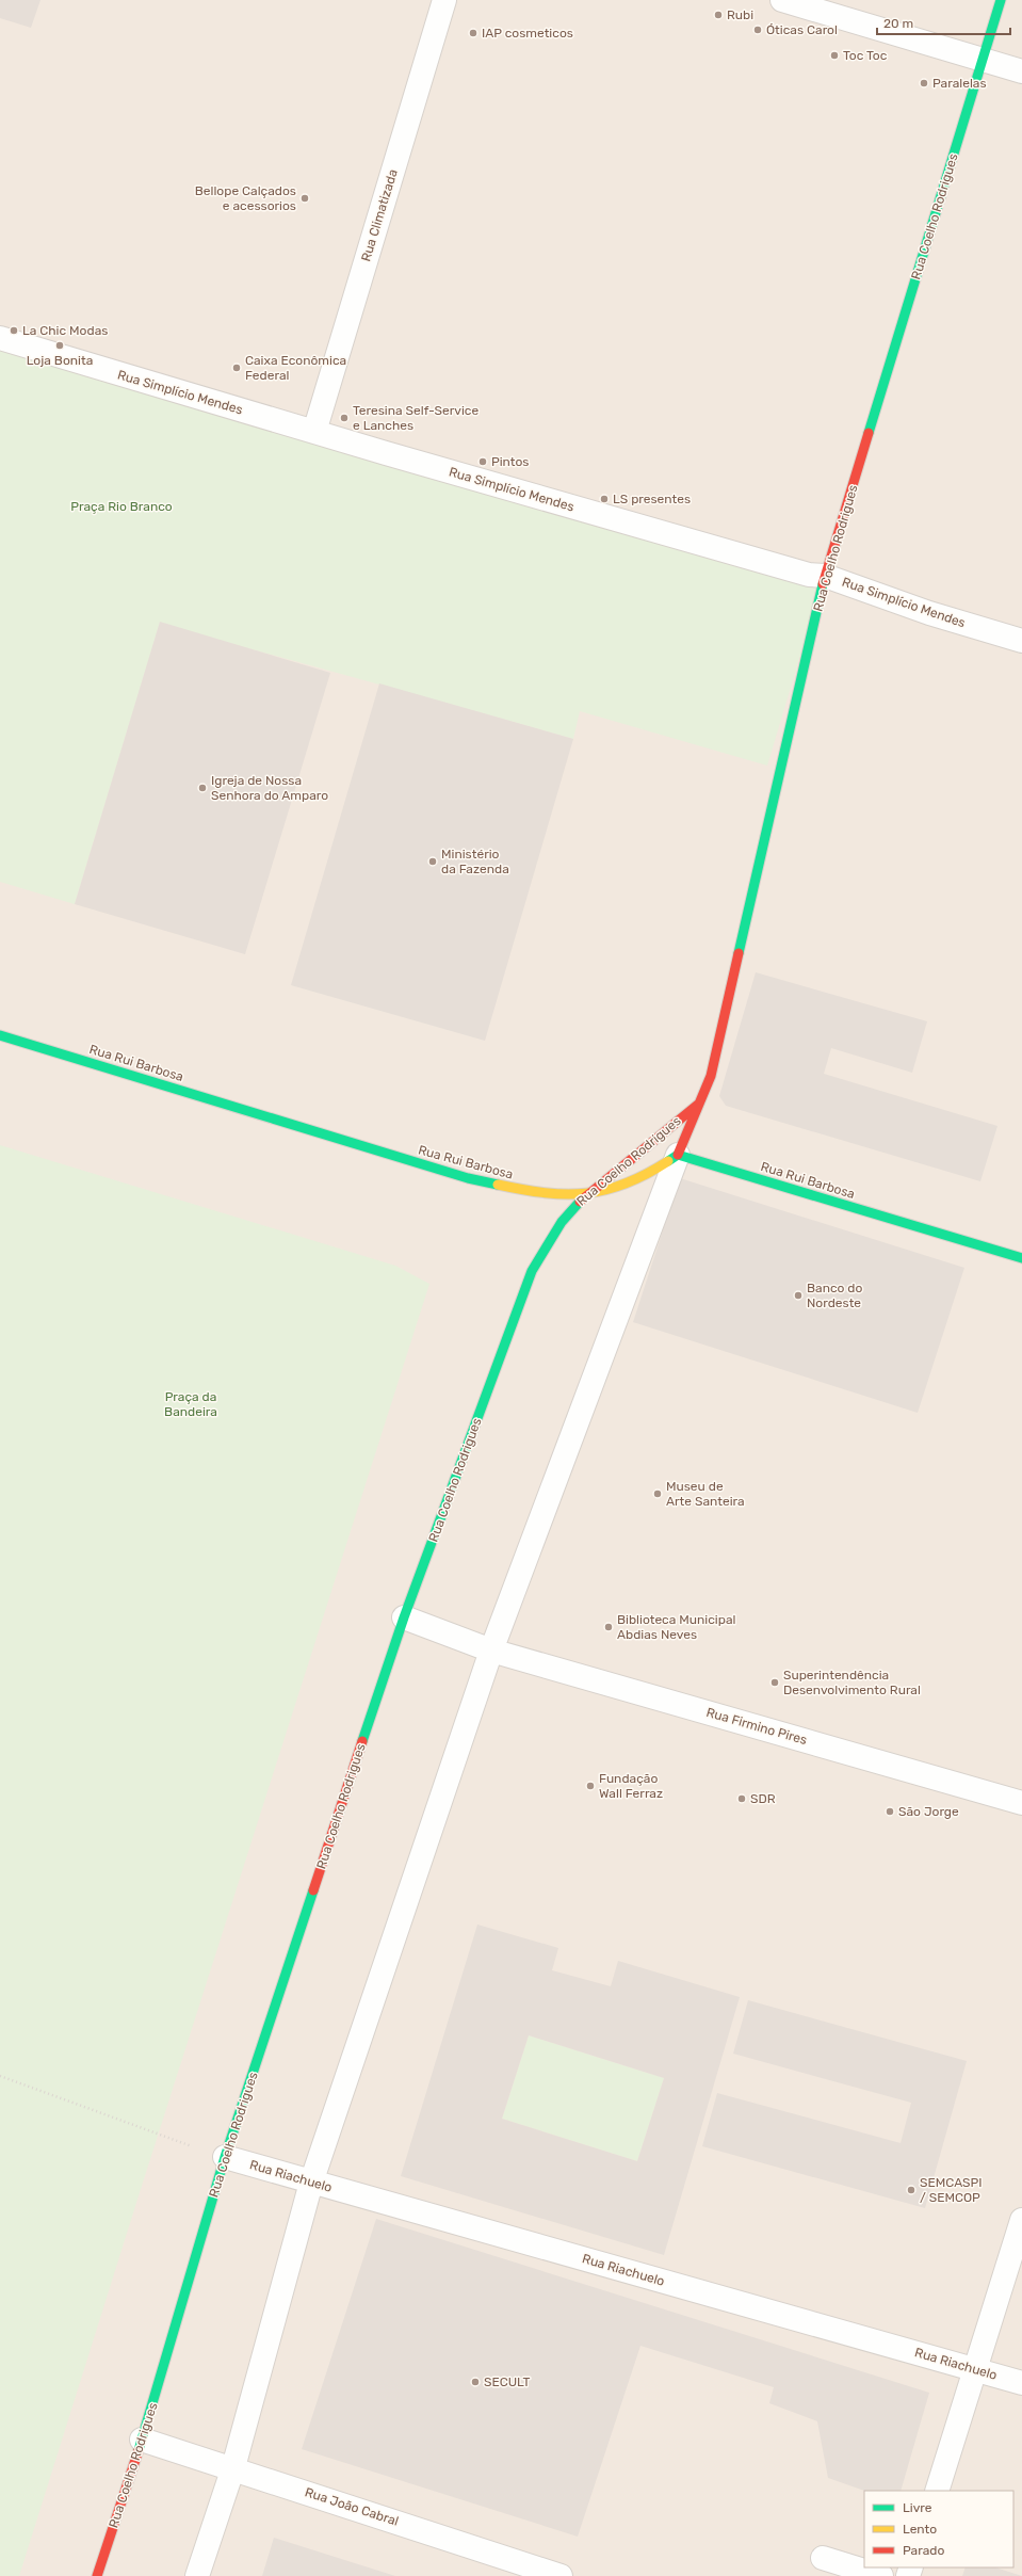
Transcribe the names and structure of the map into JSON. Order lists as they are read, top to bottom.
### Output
{
  "streets": {
    "street": [
      "Rua Climatizada",
      "Rua Coelho Rodrigues",
      "Rua Simplício Mendes",
      "Rua Rui Barbosa",
      "Rua Firmino Pires",
      "Rua Riachuelo",
      "Rua João Cabral"
    ]
  },
  "crossings": [
    ["Rua Climatizada", "Rua Simplício Mendes"],
    ["Rua Coelho Rodrigues", "Rua Simplício Mendes"],
    ["Rua Coelho Rodrigues", "Rua Rui Barbosa"],
    ["Rua Coelho Rodrigues", "Rua Firmino Pires"],
    ["Rua Coelho Rodrigues", "Rua Riachuelo"],
    ["Rua Coelho Rodrigues", "Rua João Cabral"]
  ],
  "parks": ["Praça Rio Branco", "Praça da Bandeira"],
  "places": [
    "Rubi",
    "Óticas Carol",
    "IAP cosmeticos",
    "Toc Toc",
    "Paralelas",
    "Bellope Calçados e acessorios",
    "La Chic Modas",
    "Loja Bonita",
    "Caixa Econômica Federal",
    "Teresina Self-Service e Lanches",
    "Pintos",
    "LS presentes",
    "Igreja de Nossa Senhora do Amparo",
    "Ministério da Fazenda",
    "Banco do Nordeste",
    "Museu de Arte Santeira",
    "Biblioteca Municipal Abdias Neves",
    "Superintendência Desenvolvimento Rural",
    "Fundação Wall Ferraz",
    "SDR",
    "São Jorge",
    "SEMCASPI / SEMCOP",
    "SECULT"
  ],
  "legend": ["Livre", "Lento", "Parado"],
  "scale_bar": "20 m"
}
